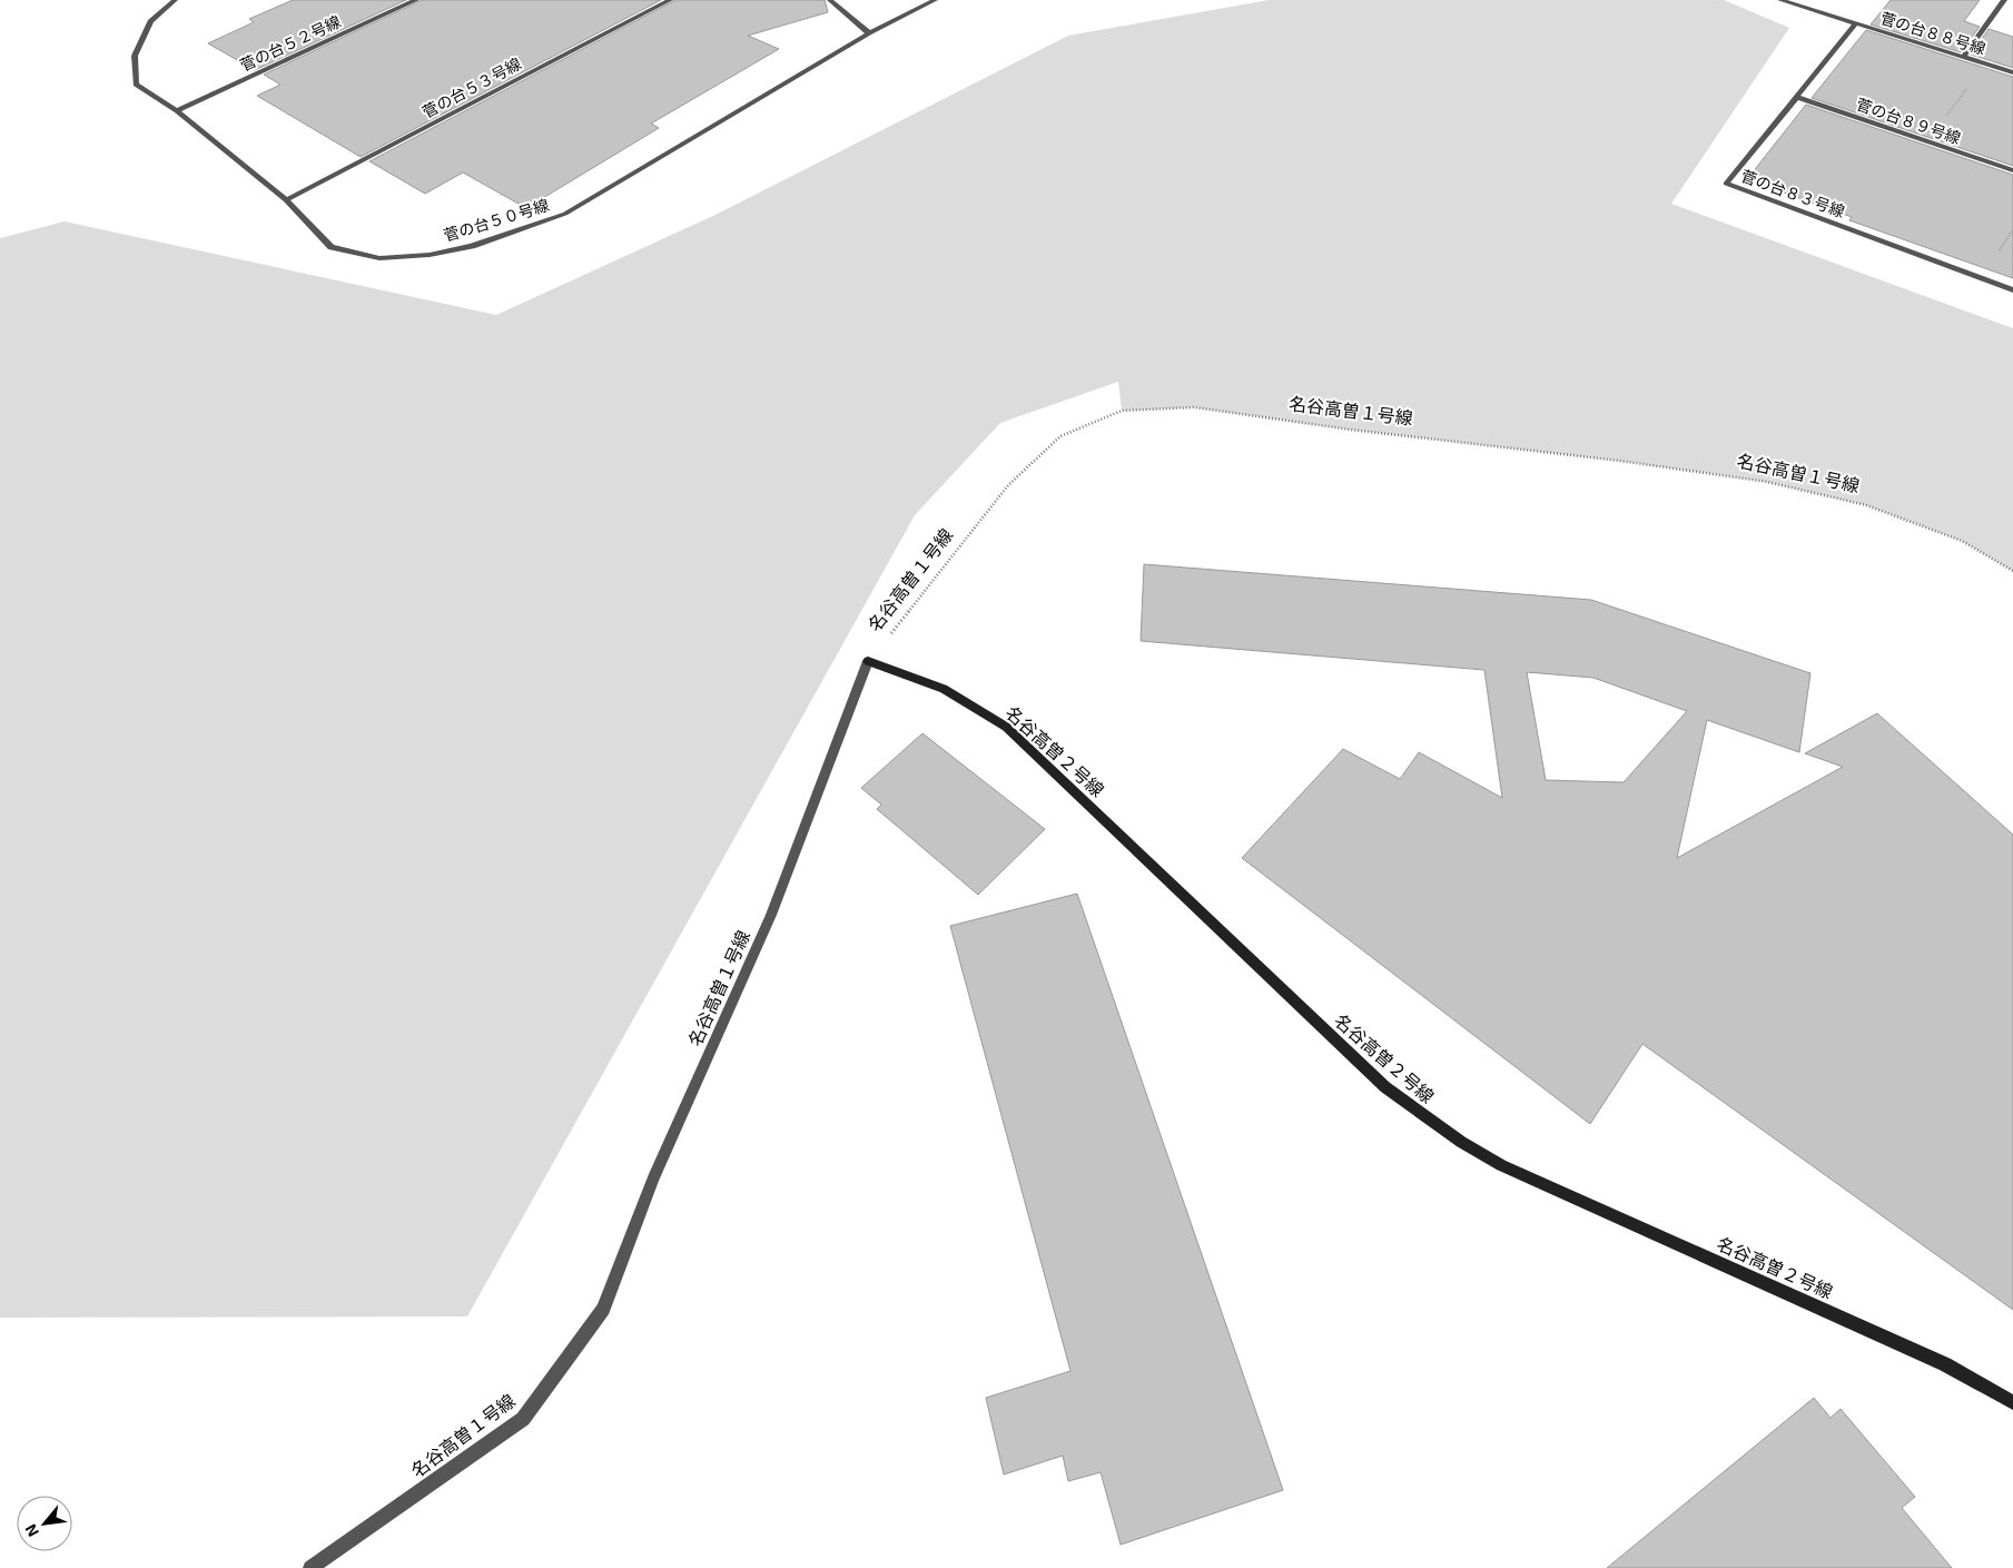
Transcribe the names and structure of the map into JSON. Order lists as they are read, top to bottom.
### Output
{
  "streets": {
    "street": [
      "菅の台８８号線",
      "菅の台５２号線",
      "菅の台５３号線",
      "菅の台８９号線",
      "菅の台８３号線",
      "菅の台５０号線",
      "名谷高曽１号線",
      "名谷高曽２号線"
    ]
  },
  "crossings": [
    ["菅の台８８号線", "菅の台８３号線"],
    ["菅の台５２号線", "菅の台５０号線"],
    ["菅の台５３号線", "菅の台５０号線"],
    ["菅の台８９号線", "菅の台８３号線"],
    ["名谷高曽１号線", "名谷高曽２号線"]
  ],
  "north": "bottom left"
}
